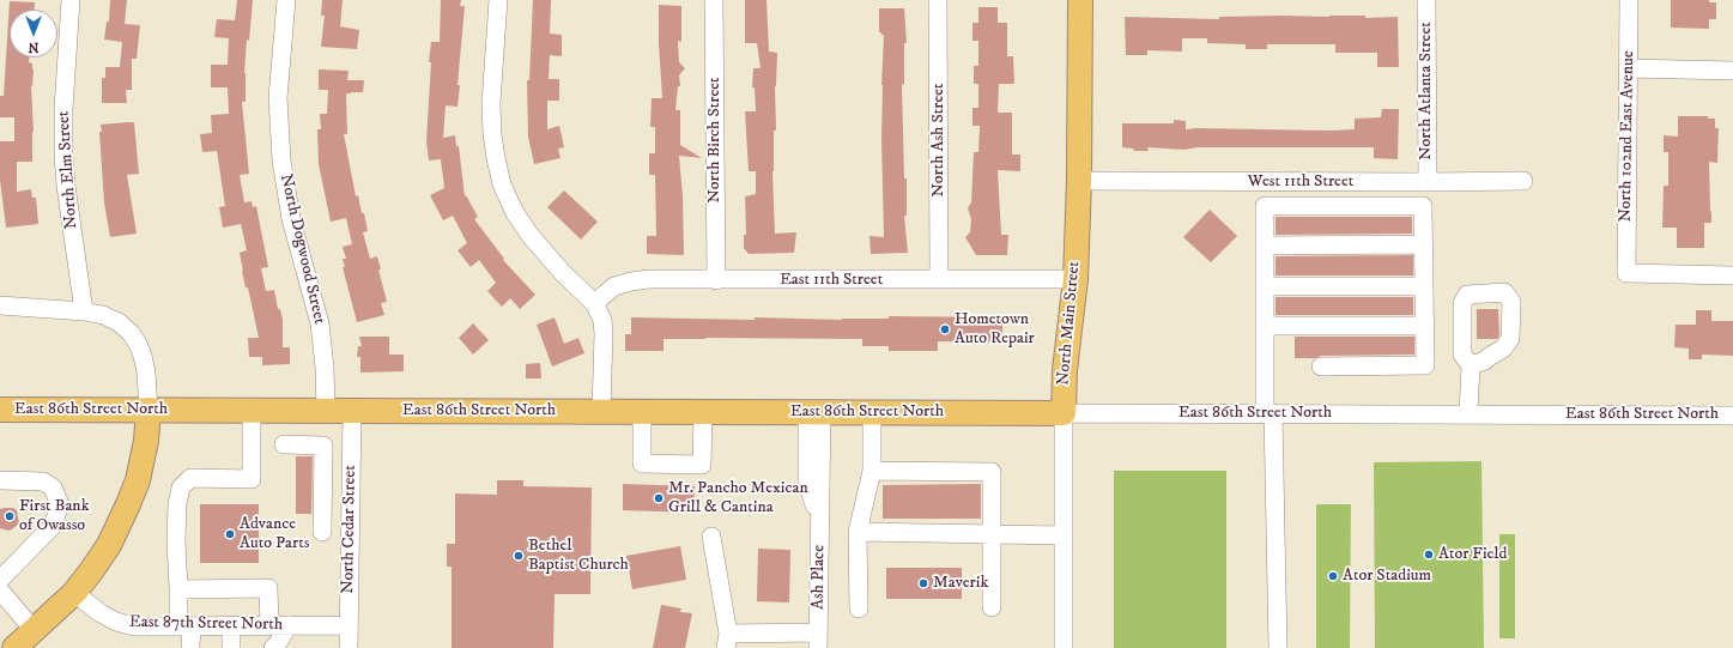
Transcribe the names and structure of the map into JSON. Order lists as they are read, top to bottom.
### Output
{
  "streets": {
    "main road": ["North Main Street", "East 86th Street North"],
    "street": [
      "North Atlanta Street",
      "North 102nd East Avenue",
      "North Birch Street",
      "North Ash Street",
      "North Elm Street",
      "West 11th Street",
      "North Dogwood Street",
      "East 11th Street",
      "North Cedar Street",
      "Ash Place",
      "East 87th Street North"
    ]
  },
  "crossings": [
    ["North Atlanta Street", "West 11th Street"],
    ["North Birch Street", "East 11th Street"],
    ["North Ash Street", "East 11th Street"],
    ["West 11th Street", "North Main Street"],
    ["North Dogwood Street", "East 86th Street North"],
    ["East 11th Street", "North Main Street"],
    ["North Main Street", "East 86th Street North"],
    ["East 86th Street North", "North Cedar Street"],
    ["East 86th Street North", "Ash Place"],
    ["North Cedar Street", "East 87th Street North"]
  ],
  "places": [
    "Hometown Auto Repair",
    "Mr. Pancho Mexican Grill & Cantina",
    "First Bank of Owasso",
    "Advance Auto Parts",
    "Ator Field",
    "Bethel Baptist Church",
    "Ator Stadium",
    "Maverik"
  ],
  "north": "bottom"
}
